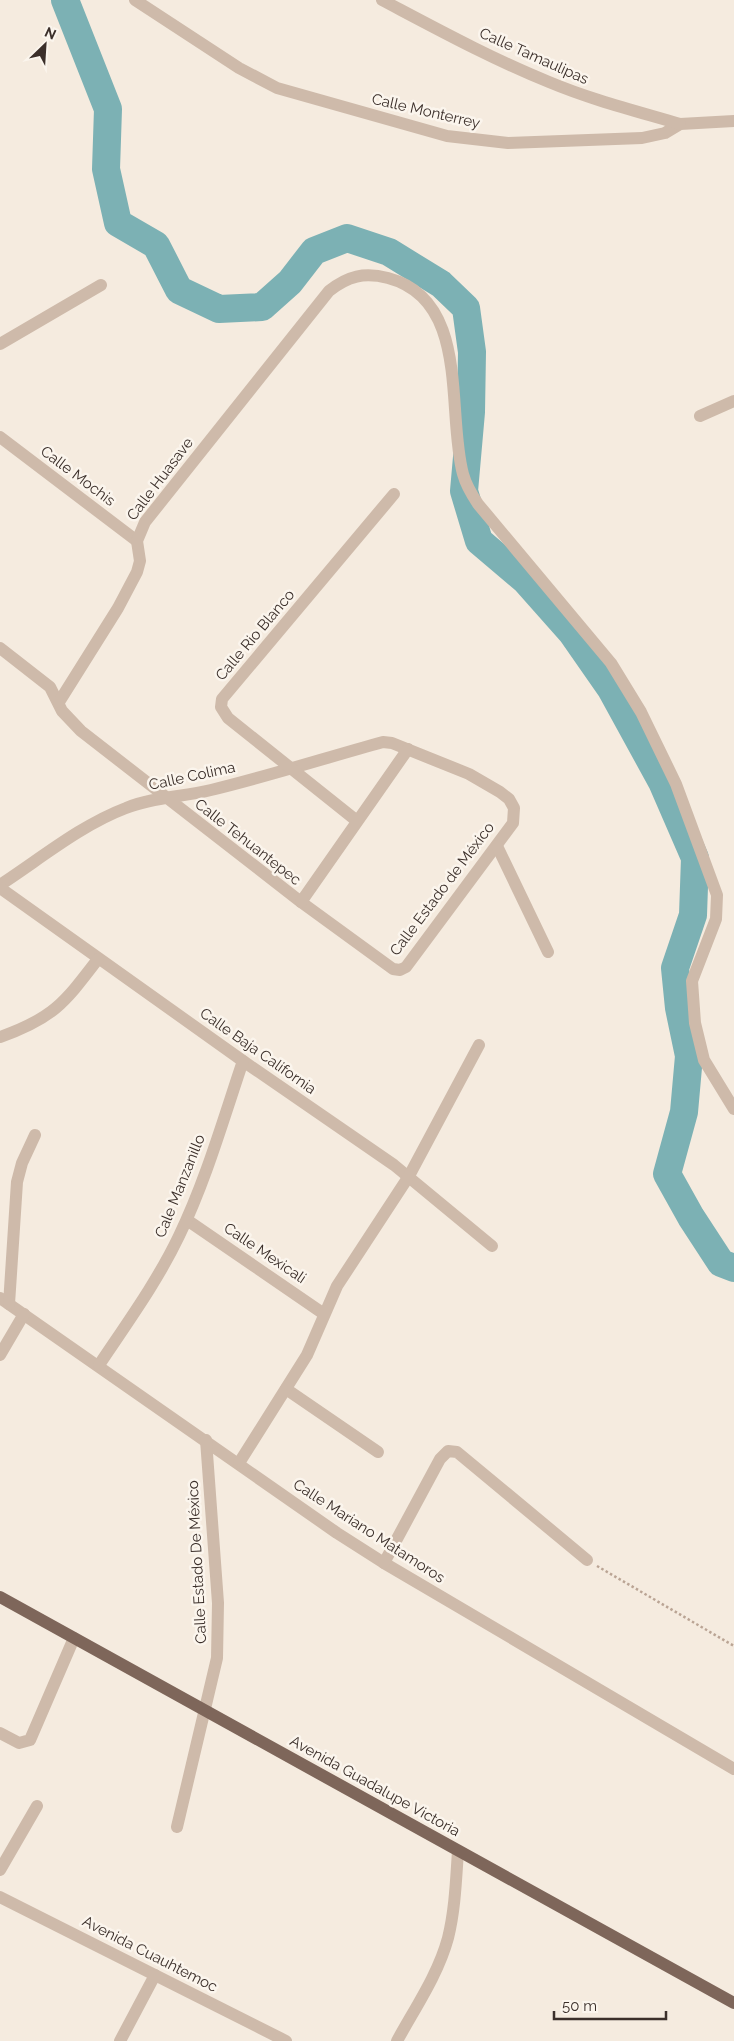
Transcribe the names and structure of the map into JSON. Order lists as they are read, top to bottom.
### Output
{
  "streets": {
    "main road": ["Avenida Guadalupe Victoria"],
    "street": [
      "Calle Tamaulipas",
      "Calle Monterrey",
      "Calle Mochis",
      "Calle Huasave",
      "Calle Rio Blanco",
      "Calle Colima",
      "Calle Tehuantepec",
      "Calle Estado de México",
      "Calle Baja California",
      "Cale Manzanillo",
      "Calle Mexicali",
      "Calle Mariano Matamoros",
      "Calle Estado De México",
      "Avenida Cuauhtemoc"
    ]
  },
  "crossings": [
    ["Calle Tamaulipas", "Calle Monterrey"],
    ["Calle Mochis", "Calle Huasave"],
    ["Calle Huasave", "Calle Tehuantepec"],
    ["Calle Rio Blanco", "Calle Colima"],
    ["Calle Colima", "Calle Tehuantepec"],
    ["Calle Colima", "Calle Estado de México"],
    ["Calle Colima", "Calle Baja California"],
    ["Calle Tehuantepec", "Calle Estado de México"],
    ["Calle Baja California", "Cale Manzanillo"],
    ["Cale Manzanillo", "Calle Mexicali"],
    ["Cale Manzanillo", "Calle Mariano Matamoros"],
    ["Calle Mariano Matamoros", "Calle Estado De México"],
    ["Calle Estado De México", "Avenida Guadalupe Victoria"]
  ],
  "scale_bar": "50 m",
  "north": "top right"
}
